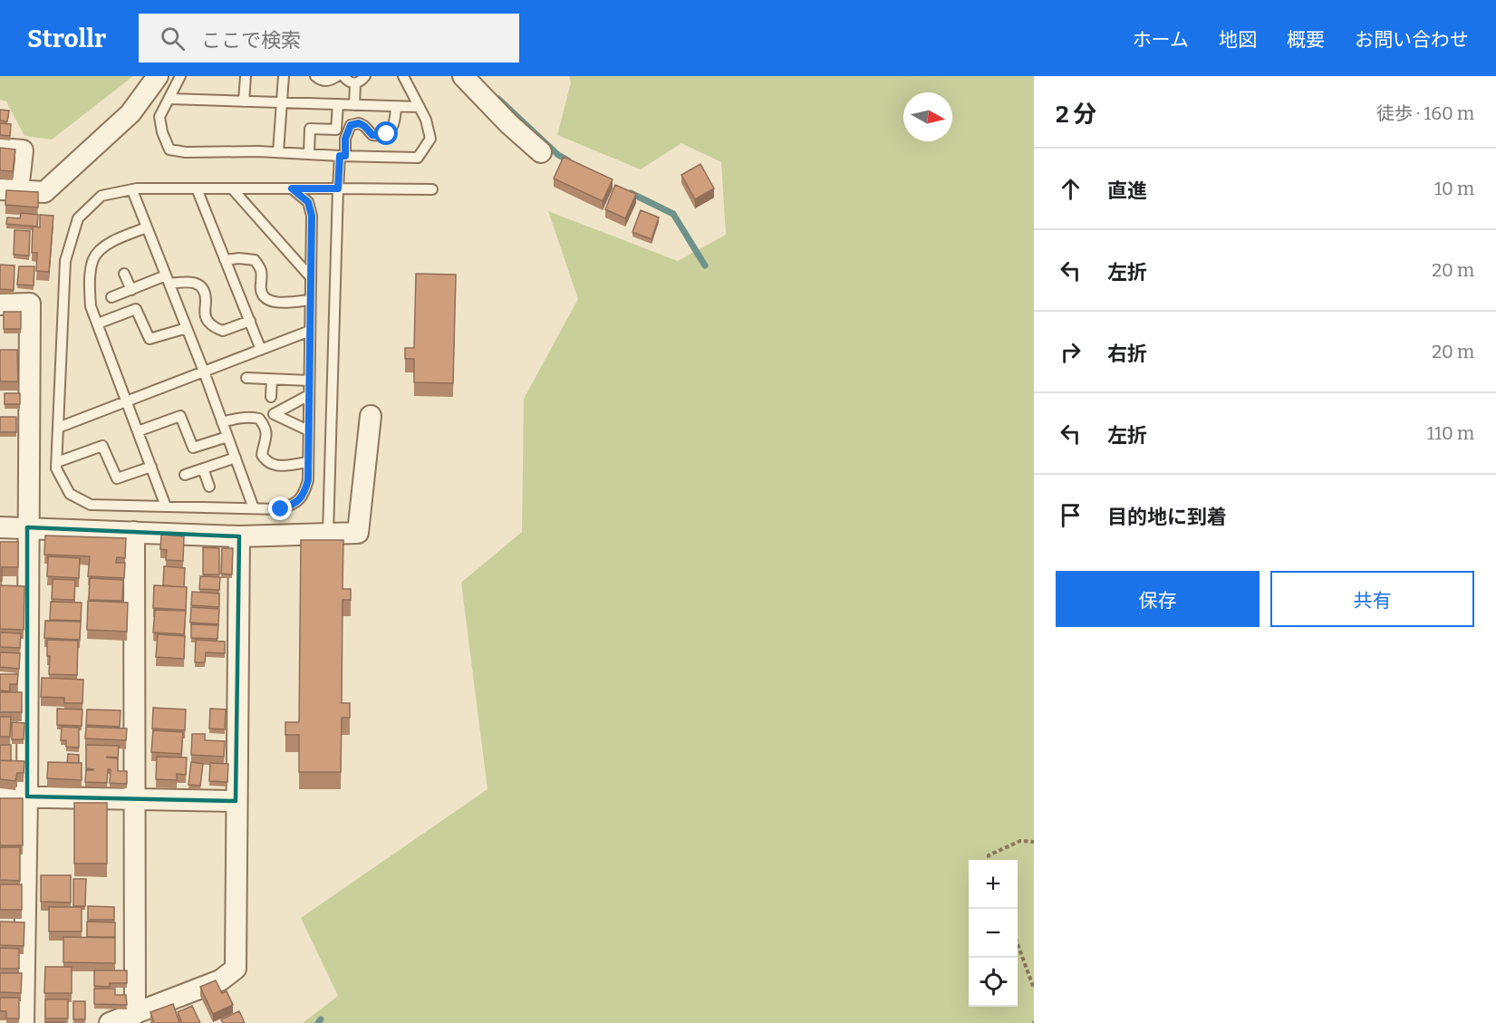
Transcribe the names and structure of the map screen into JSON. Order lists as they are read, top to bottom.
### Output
{
  "north": "right",
  "page": {
    "header": "Strollr",
    "search": "ここで検索",
    "nav": [
      "ホーム",
      "地図",
      "概要",
      "お問い合わせ"
    ],
    "heading": ["2 分", "徒歩 · 160 m"],
    "list": [
      ["直進", "10 m"],
      ["左折", "20 m"],
      ["右折", "20 m"],
      ["左折", "110 m"],
      "目的地に到着"
    ],
    "buttons": ["保存", "共有"],
    "map_buttons": ["+", "−"]
  }
}
